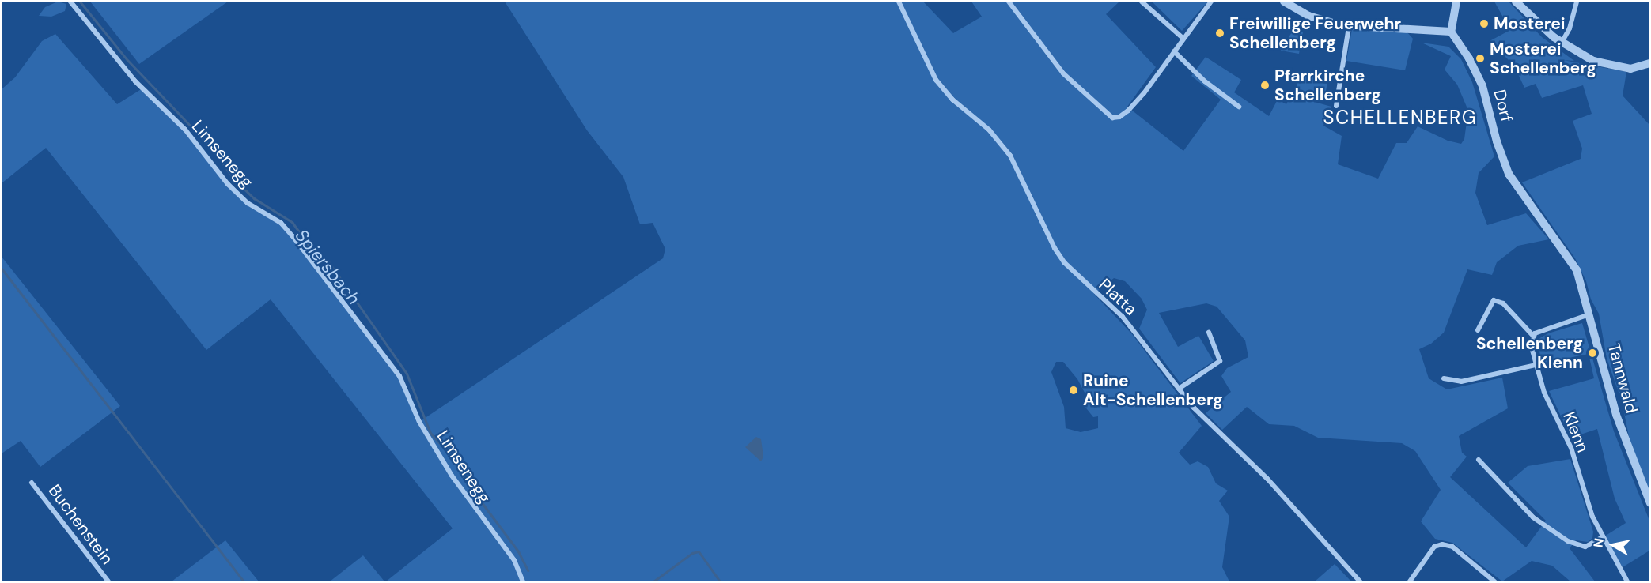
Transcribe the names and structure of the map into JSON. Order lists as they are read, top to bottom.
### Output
{
  "streets": {
    "street": [
      "Dorf",
      "Limsenegg",
      "Platta",
      "Tannwald",
      "Klenn",
      "Buchenstein"
    ]
  },
  "crossings": [
    ["Dorf", "Tannwald"]
  ],
  "districts": ["SCHELLENBERG"],
  "water": ["Spiersbach"],
  "places": [
    "Mosterei",
    "Freiwillige Feuerwehr Schellenberg",
    "Mosterei Schellenberg",
    "Pfarrkirche Schellenberg",
    "Schellenberg Klenn",
    "Ruine Alt-Schellenberg"
  ],
  "north": "left"
}
